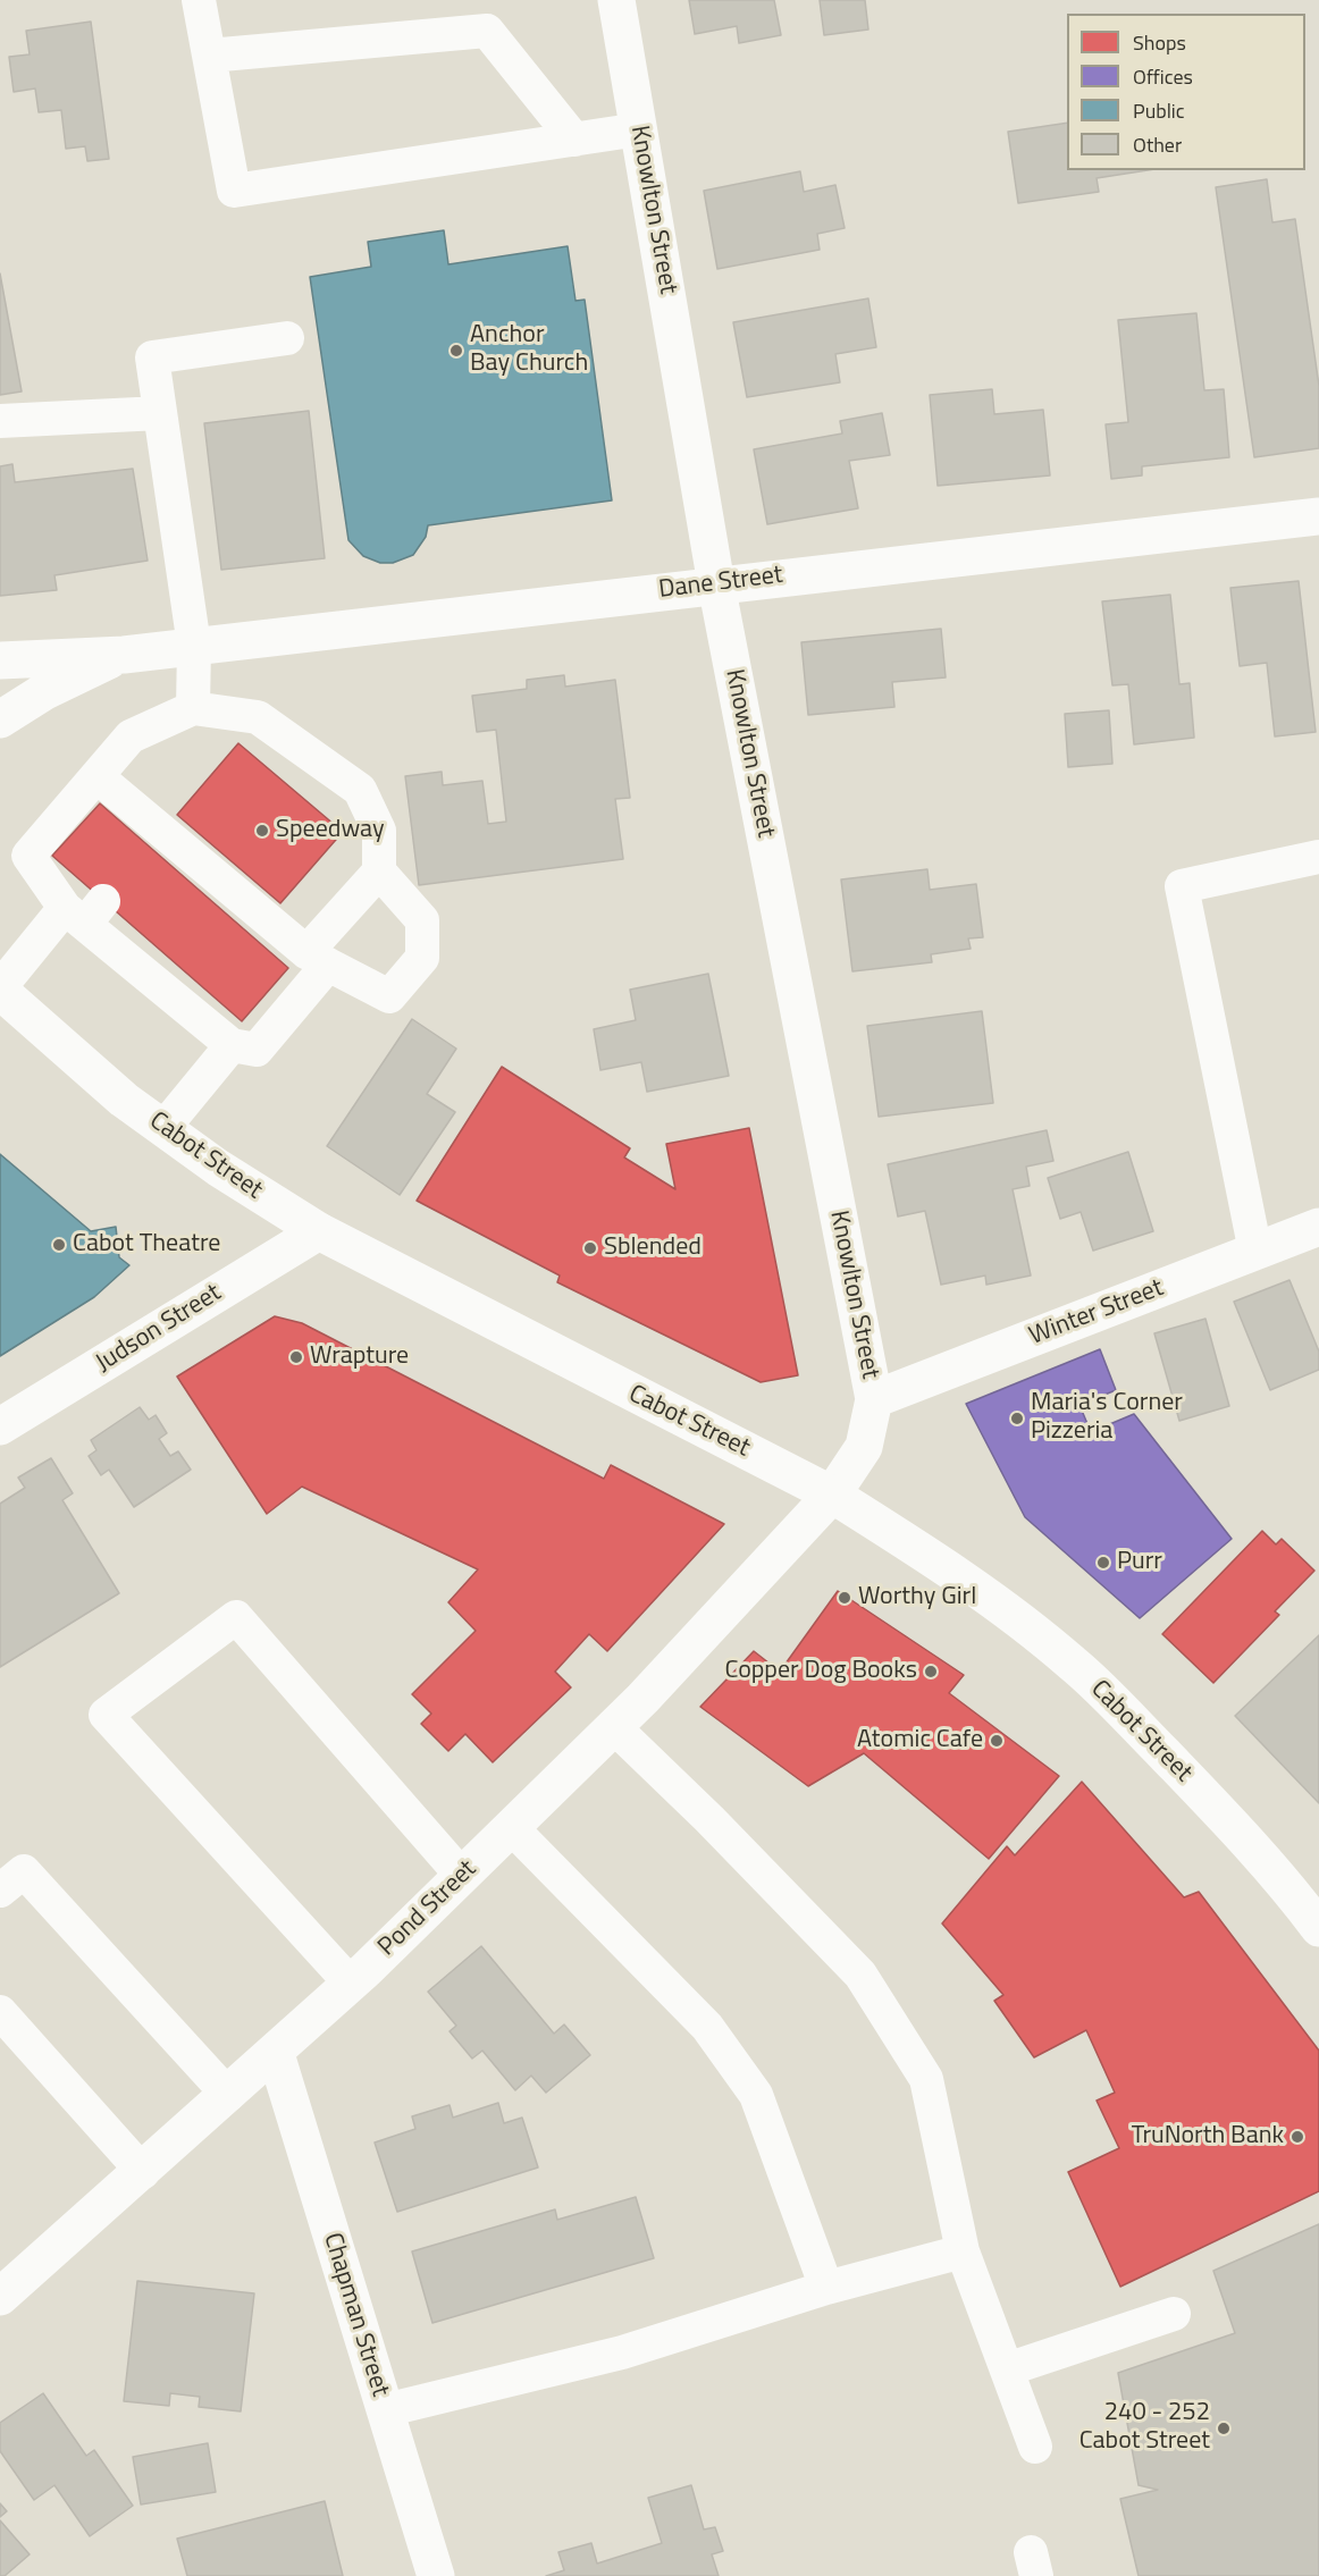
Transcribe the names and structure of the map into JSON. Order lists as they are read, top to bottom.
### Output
{
  "streets": {
    "street": [
      "Knowlton Street",
      "Dane Street",
      "Cabot Street",
      "Winter Street",
      "Judson Street",
      "Pond Street",
      "Chapman Street"
    ]
  },
  "crossings": [
    ["Knowlton Street", "Dane Street"],
    ["Knowlton Street", "Cabot Street"],
    ["Knowlton Street", "Winter Street"],
    ["Knowlton Street", "Pond Street"],
    ["Cabot Street", "Judson Street"],
    ["Cabot Street", "Pond Street"],
    ["Pond Street", "Chapman Street"]
  ],
  "places": [
    "Anchor Bay Church",
    "Speedway",
    "Cabot Theatre",
    "Sblended",
    "Wrapture",
    "Maria's Corner Pizzeria",
    "Purr",
    "Worthy Girl",
    "Copper Dog Books",
    "Atomic Cafe",
    "TruNorth Bank",
    "240 - 252 Cabot Street"
  ],
  "legend": [
    "Shops",
    "Offices",
    "Public",
    "Other"
  ]
}
